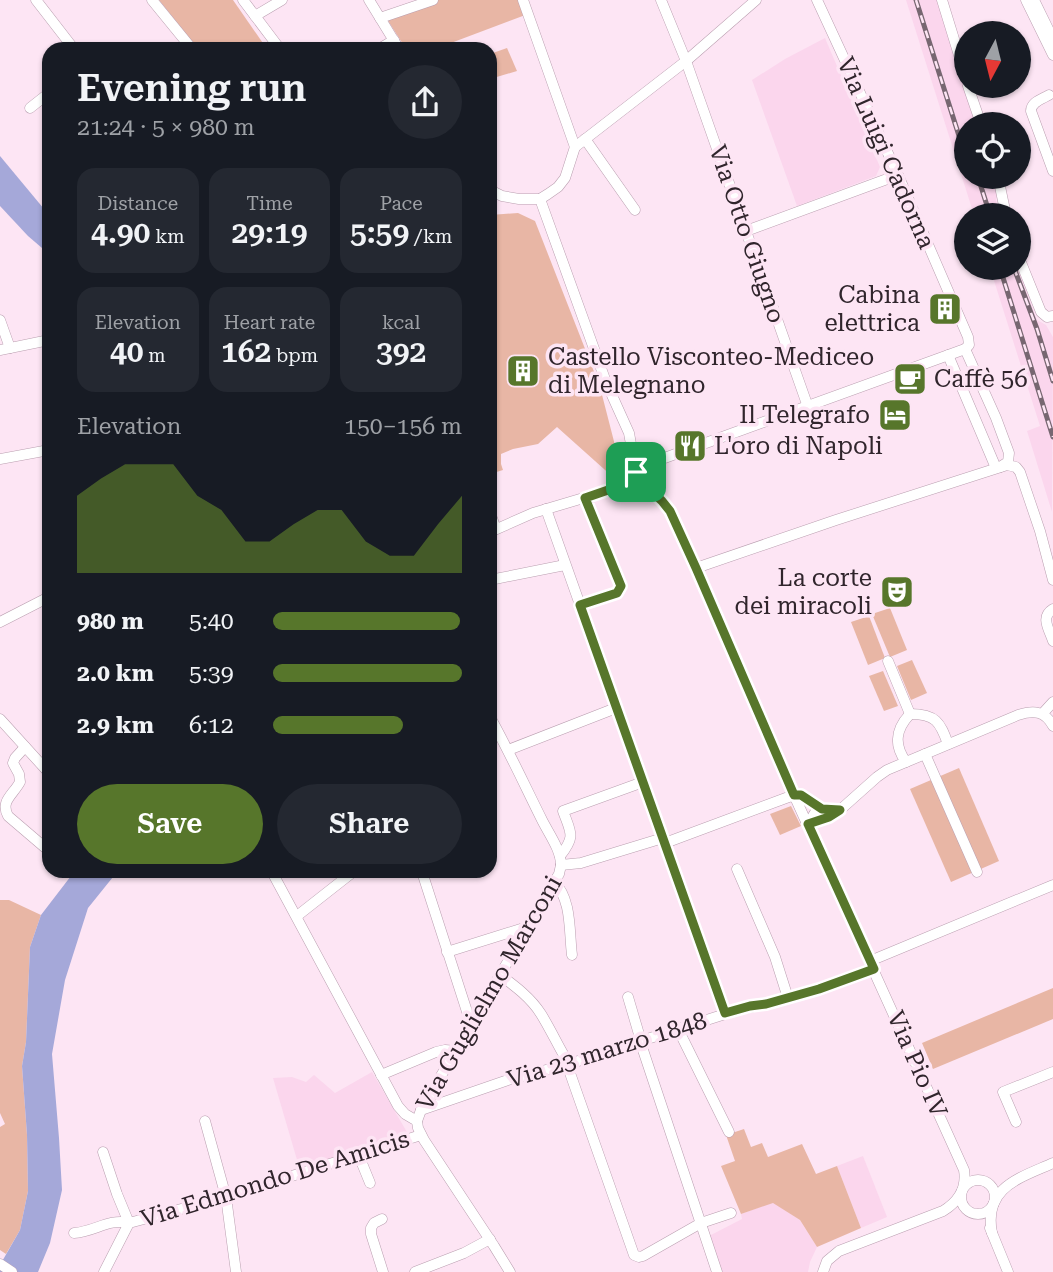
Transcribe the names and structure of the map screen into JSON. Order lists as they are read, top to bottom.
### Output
{
  "streets": {
    "street": [
      "Via Luigi Cadorna",
      "Via Otto Giugno",
      "Via Guglielmo Marconi",
      "Via 23 marzo 1848",
      "Via Pio IV",
      "Via Edmondo De Amicis"
    ]
  },
  "crossings": [
    ["Via Guglielmo Marconi", "Via 23 marzo 1848"],
    ["Via 23 marzo 1848", "Via Pio IV"]
  ],
  "places": {
    "building": ["Cabina elettrica", "Castello Visconteo-Mediceo di Melegnano"],
    "cafe": ["Caffè 56"],
    "hotel": ["Il Telegrafo"],
    "restaurant": ["L'oro di Napoli"],
    "theatre": ["La corte dei miracoli"]
  },
  "north": "bottom",
  "page": {
    "heading": ["Evening run", "21:24 · 5 × 980 m"],
    "stats": [
      ["Distance", "4.90 km"],
      ["Time", "29:19"],
      ["Pace", "5:59 /km"],
      ["Elevation", "40 m"],
      ["Heart rate", "162 bpm"],
      ["kcal", "392"]
    ],
    "chart": ["Elevation", "150–156 m"],
    "list": [
      {
        "name": "980 m",
        "note": "5:40"
      },
      {
        "name": "2.0 km",
        "note": "5:39"
      },
      {
        "name": "2.9 km",
        "note": "6:12"
      }
    ],
    "buttons": ["Save", "Share"]
  }
}
